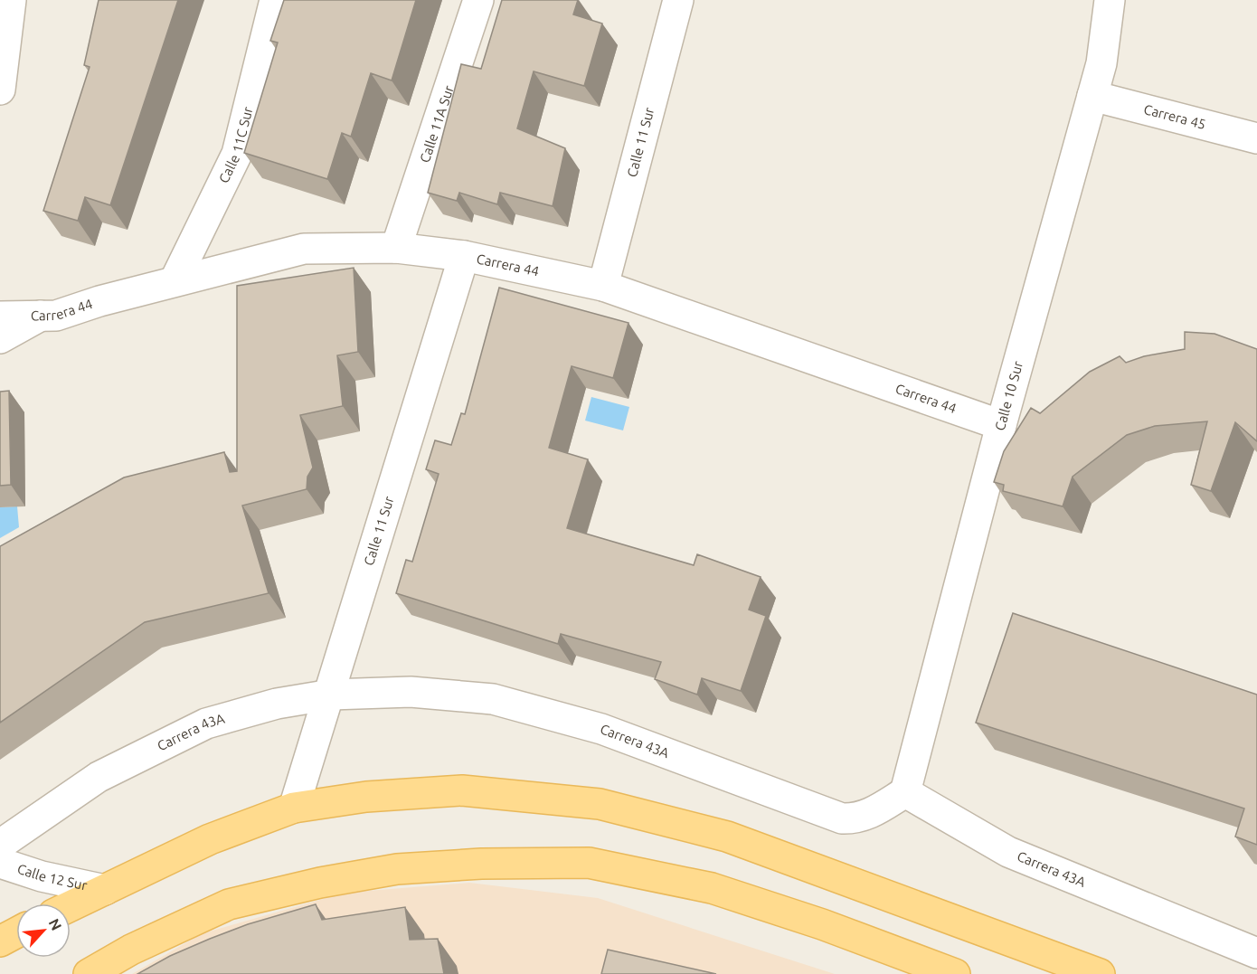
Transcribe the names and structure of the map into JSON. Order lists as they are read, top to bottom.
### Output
{
  "streets": {
    "street": [
      "Carrera 45",
      "Calle 11A Sur",
      "Calle 11 Sur",
      "Calle 11C Sur",
      "Carrera 44",
      "Calle 10 Sur",
      "Carrera 43A",
      "Calle 12 Sur"
    ]
  },
  "crossings": [
    ["Carrera 45", "Calle 10 Sur"],
    ["Calle 11A Sur", "Carrera 44"],
    ["Calle 11 Sur", "Carrera 44"],
    ["Calle 11 Sur", "Carrera 43A"],
    ["Calle 11C Sur", "Carrera 44"],
    ["Carrera 44", "Calle 10 Sur"],
    ["Calle 10 Sur", "Carrera 43A"]
  ],
  "north": "top right"
}
